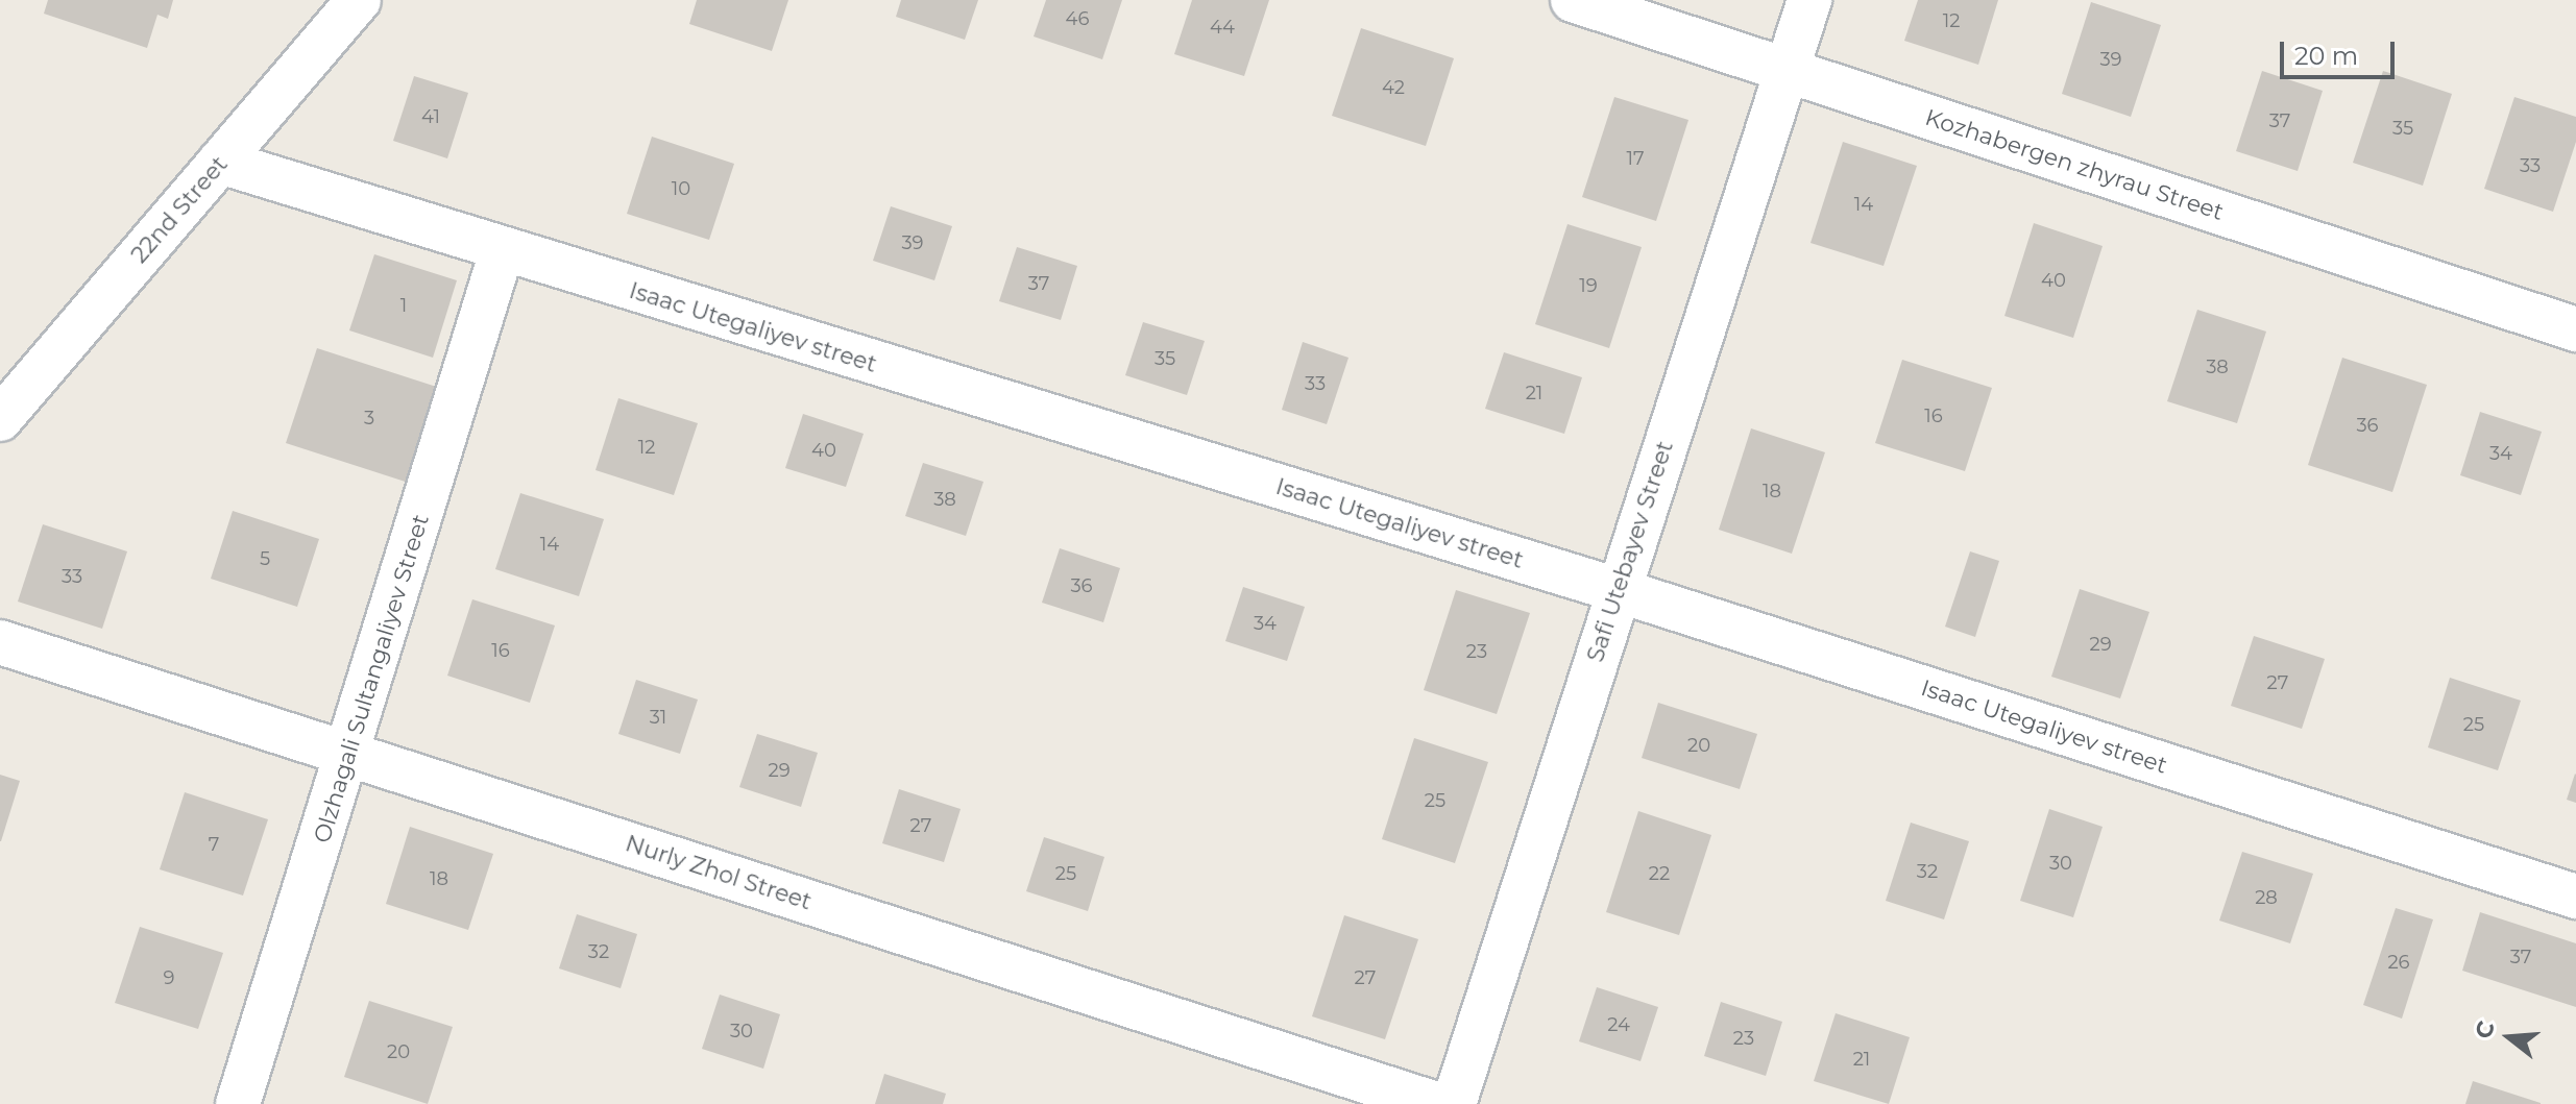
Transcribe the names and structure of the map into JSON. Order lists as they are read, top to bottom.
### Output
{
  "streets": {
    "street": [
      "Kozhabergen zhyrau Street",
      "22nd Street",
      "Isaac Utegaliyev street",
      "Safi Utebayev Street",
      "Olzhagali Sultangaliyev Street",
      "Nurly Zhol Street"
    ]
  },
  "crossings": [
    ["Kozhabergen zhyrau Street", "Safi Utebayev Street"],
    ["22nd Street", "Isaac Utegaliyev street"],
    ["Isaac Utegaliyev street", "Safi Utebayev Street"],
    ["Isaac Utegaliyev street", "Olzhagali Sultangaliyev Street"],
    ["Olzhagali Sultangaliyev Street", "Nurly Zhol Street"]
  ],
  "house_numbers": [
    "46",
    "12",
    "44",
    "39",
    "42",
    "41",
    "37",
    "35",
    "17",
    "33",
    "10",
    "14",
    "39",
    "40",
    "37",
    "19",
    "1",
    "35",
    "38",
    "33",
    "21",
    "16",
    "3",
    "36",
    "12",
    "40",
    "34",
    "18",
    "38",
    "14",
    "5",
    "33",
    "36",
    "34",
    "29",
    "16",
    "23",
    "27",
    "31",
    "25",
    "20",
    "29",
    "25",
    "27",
    "7",
    "30",
    "32",
    "25",
    "22",
    "18",
    "28",
    "32",
    "37",
    "26",
    "9",
    "27",
    "24",
    "30",
    "23",
    "20",
    "21"
  ],
  "scale_bar": "20 m",
  "north": "left"
}
